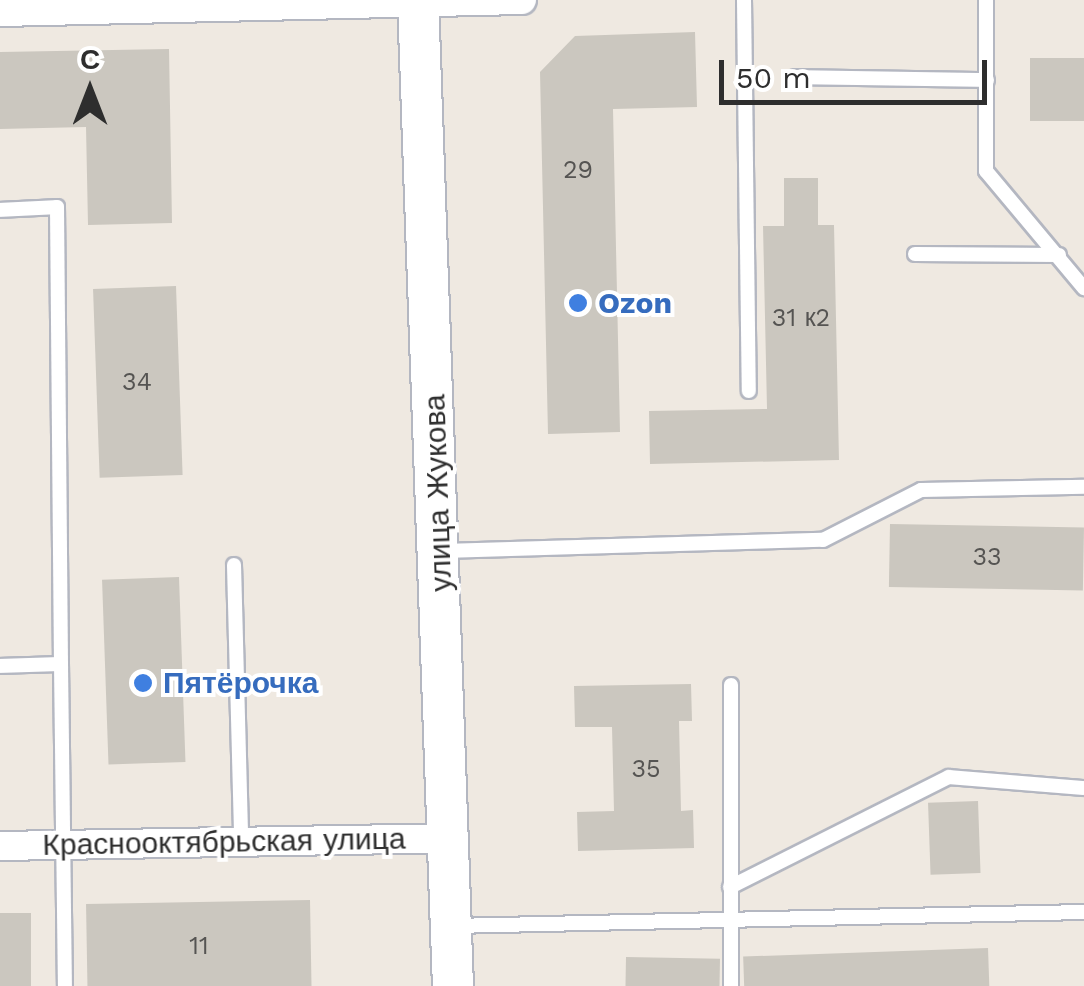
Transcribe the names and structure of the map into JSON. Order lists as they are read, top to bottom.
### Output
{
  "streets": {
    "main road": ["улица Жукова"],
    "street": ["Краснооктябрьская улица"]
  },
  "crossings": [
    ["улица Жукова", "Краснооктябрьская улица"]
  ],
  "places": ["Ozon", "Пятёрочка"],
  "house_numbers": [
    "29",
    "31 к2",
    "34",
    "33",
    "35",
    "11"
  ],
  "scale_bar": "50 m",
  "north": "top"
}
